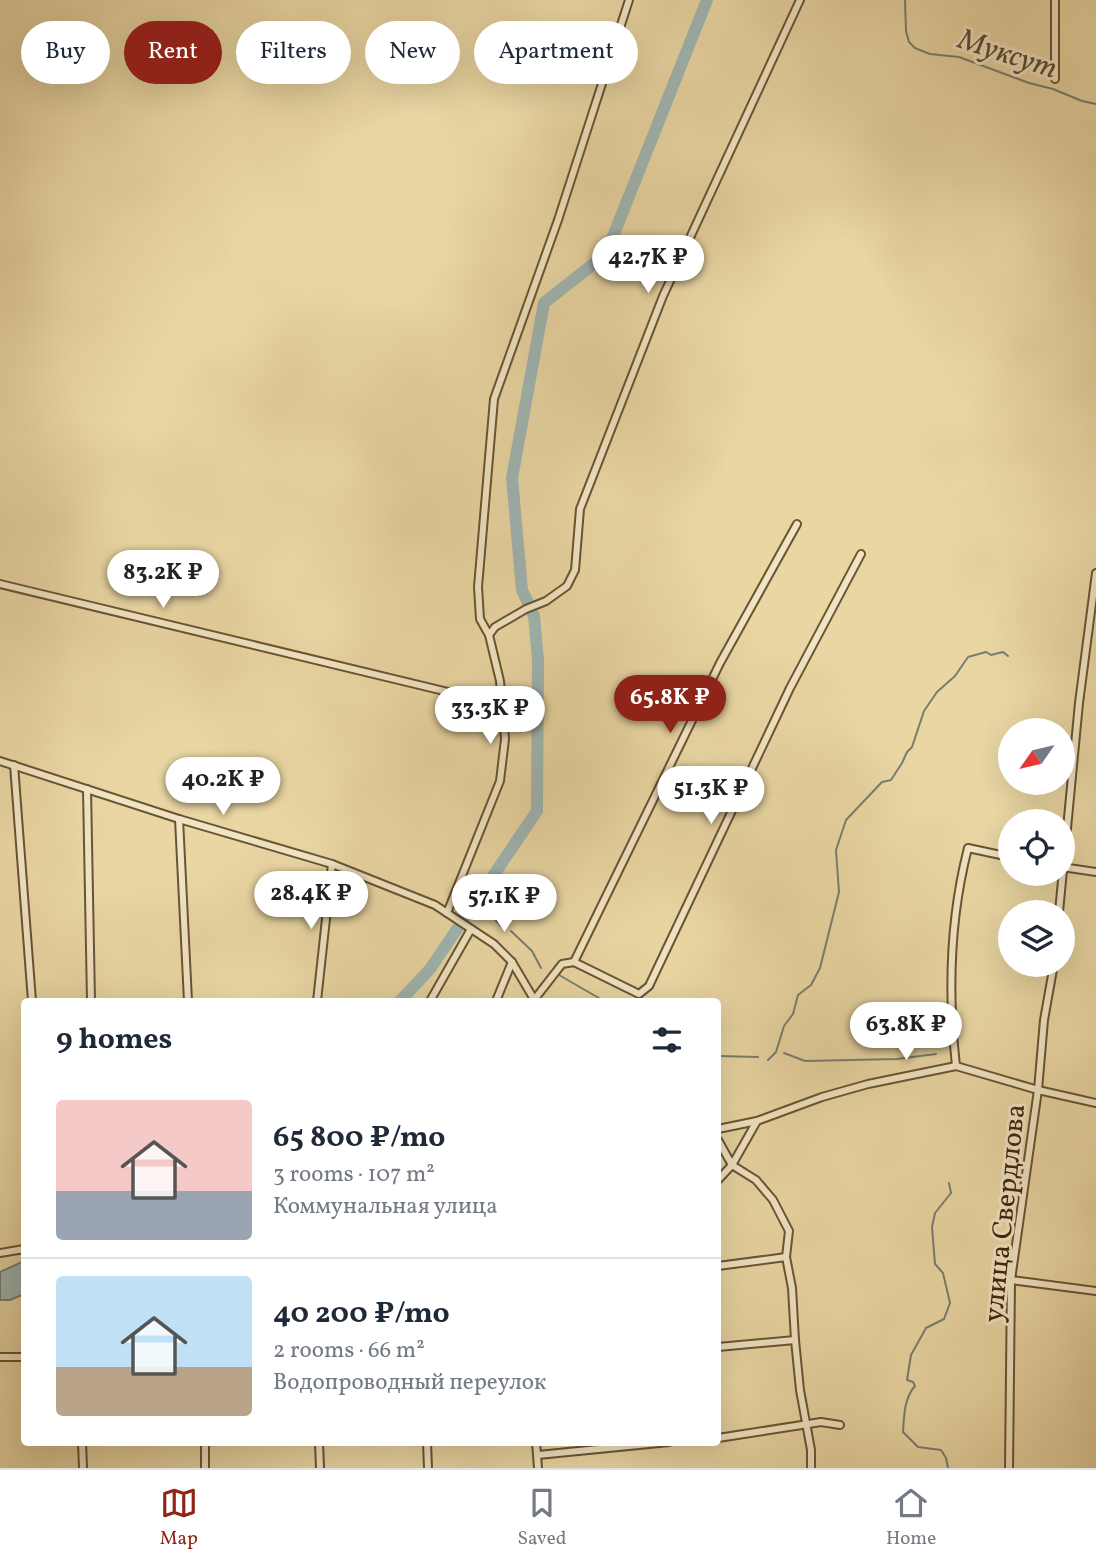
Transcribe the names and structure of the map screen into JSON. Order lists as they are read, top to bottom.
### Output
{
  "streets": {
    "street": ["улица Свердлова"]
  },
  "water": ["Муксут"],
  "north": "bottom left",
  "page": {
    "chip": [
      "Buy",
      "Rent",
      "Filters",
      "New",
      "Apartment"
    ],
    "price": [
      "42.7K ₽",
      "83.2K ₽",
      "65.8K ₽",
      "33.3K ₽",
      "40.2K ₽",
      "51.3K ₽",
      "28.4K ₽",
      "57.1K ₽",
      "63.8K ₽"
    ],
    "heading": "9 homes",
    "list": [
      {
        "name": "65 800 ₽/mo",
        "note": "3 rooms · 107 m² · Коммунальная улица"
      },
      {
        "name": "40 200 ₽/mo",
        "note": "2 rooms · 66 m² · Водопроводный переулок"
      }
    ],
    "tabs": ["Map", "Saved", "Home"]
  }
}
